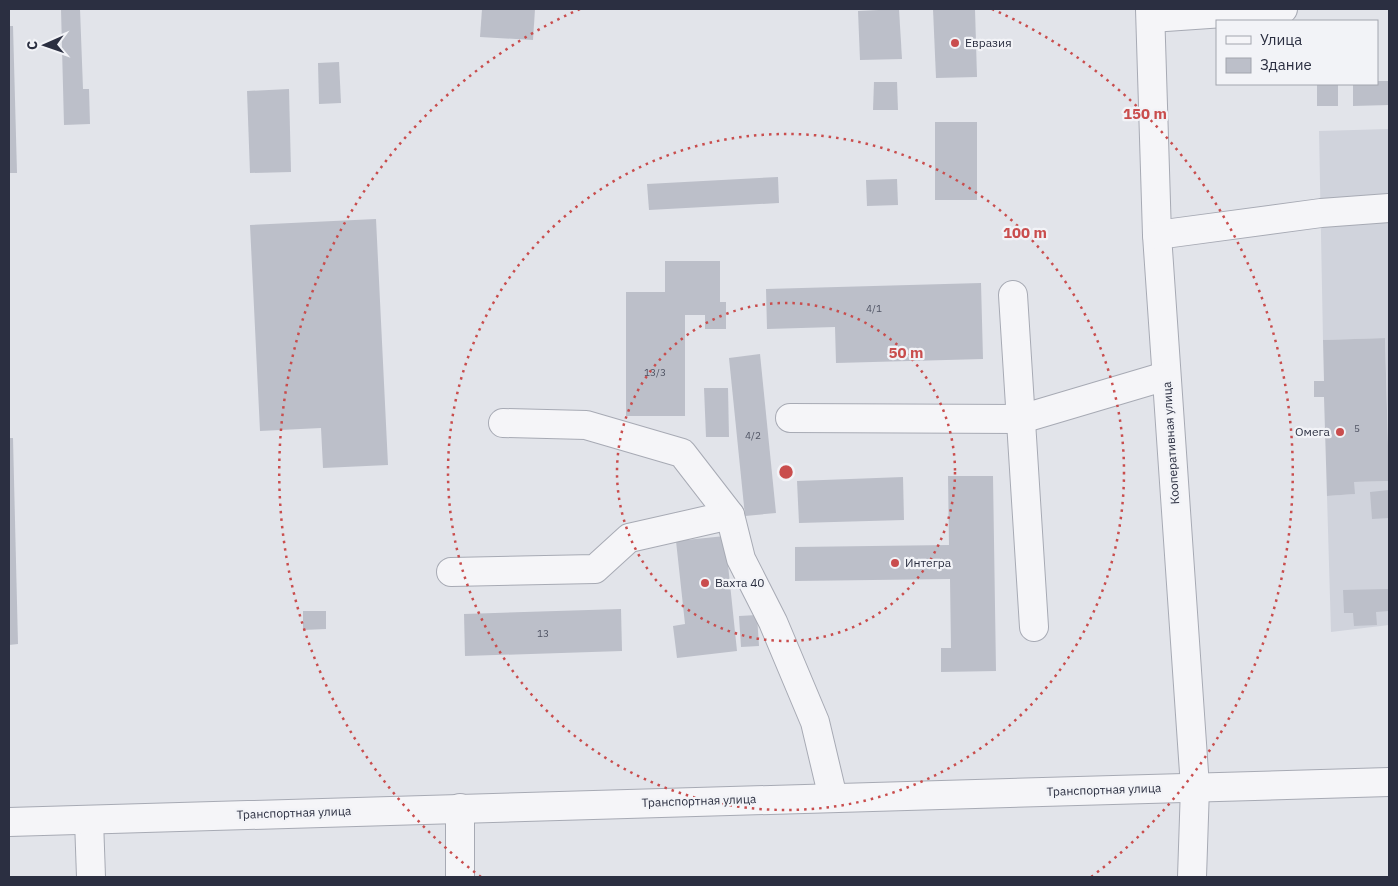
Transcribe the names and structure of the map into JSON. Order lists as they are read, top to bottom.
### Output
{
  "streets": {
    "street": ["Кооперативная улица", "Транспортная улица"]
  },
  "crossings": [
    ["Кооперативная улица", "Транспортная улица"]
  ],
  "places": [
    "Евразия",
    "Омега",
    "Интегра",
    "Вахта 40"
  ],
  "house_numbers": [
    "4/1",
    "13/3",
    "5",
    "4/2",
    "13"
  ],
  "legend": ["Улица", "Здание"],
  "north": "left",
  "rings": ["150 m", "100 m", "50 m"]
}
